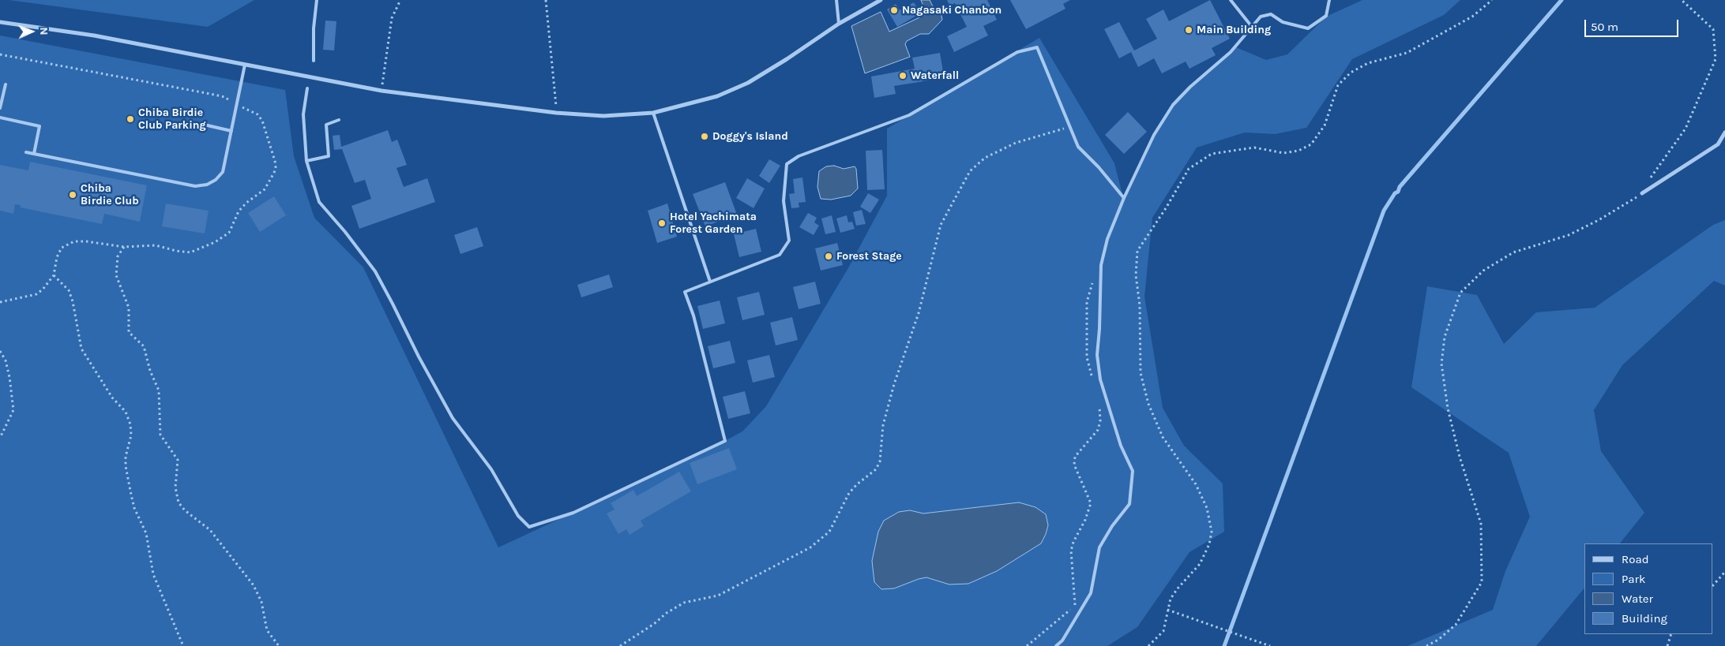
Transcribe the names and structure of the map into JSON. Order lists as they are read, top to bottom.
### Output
{
  "places": [
    "Nagasaki Chanbon",
    "Main Building",
    "Waterfall",
    "Chiba Birdie Club Parking",
    "Doggy's Island",
    "Chiba Birdie Club",
    "Hotel Yachimata Forest Garden",
    "Forest Stage"
  ],
  "legend": [
    "Road",
    "Park",
    "Water",
    "Building"
  ],
  "scale_bar": "50 m",
  "north": "right"
}
